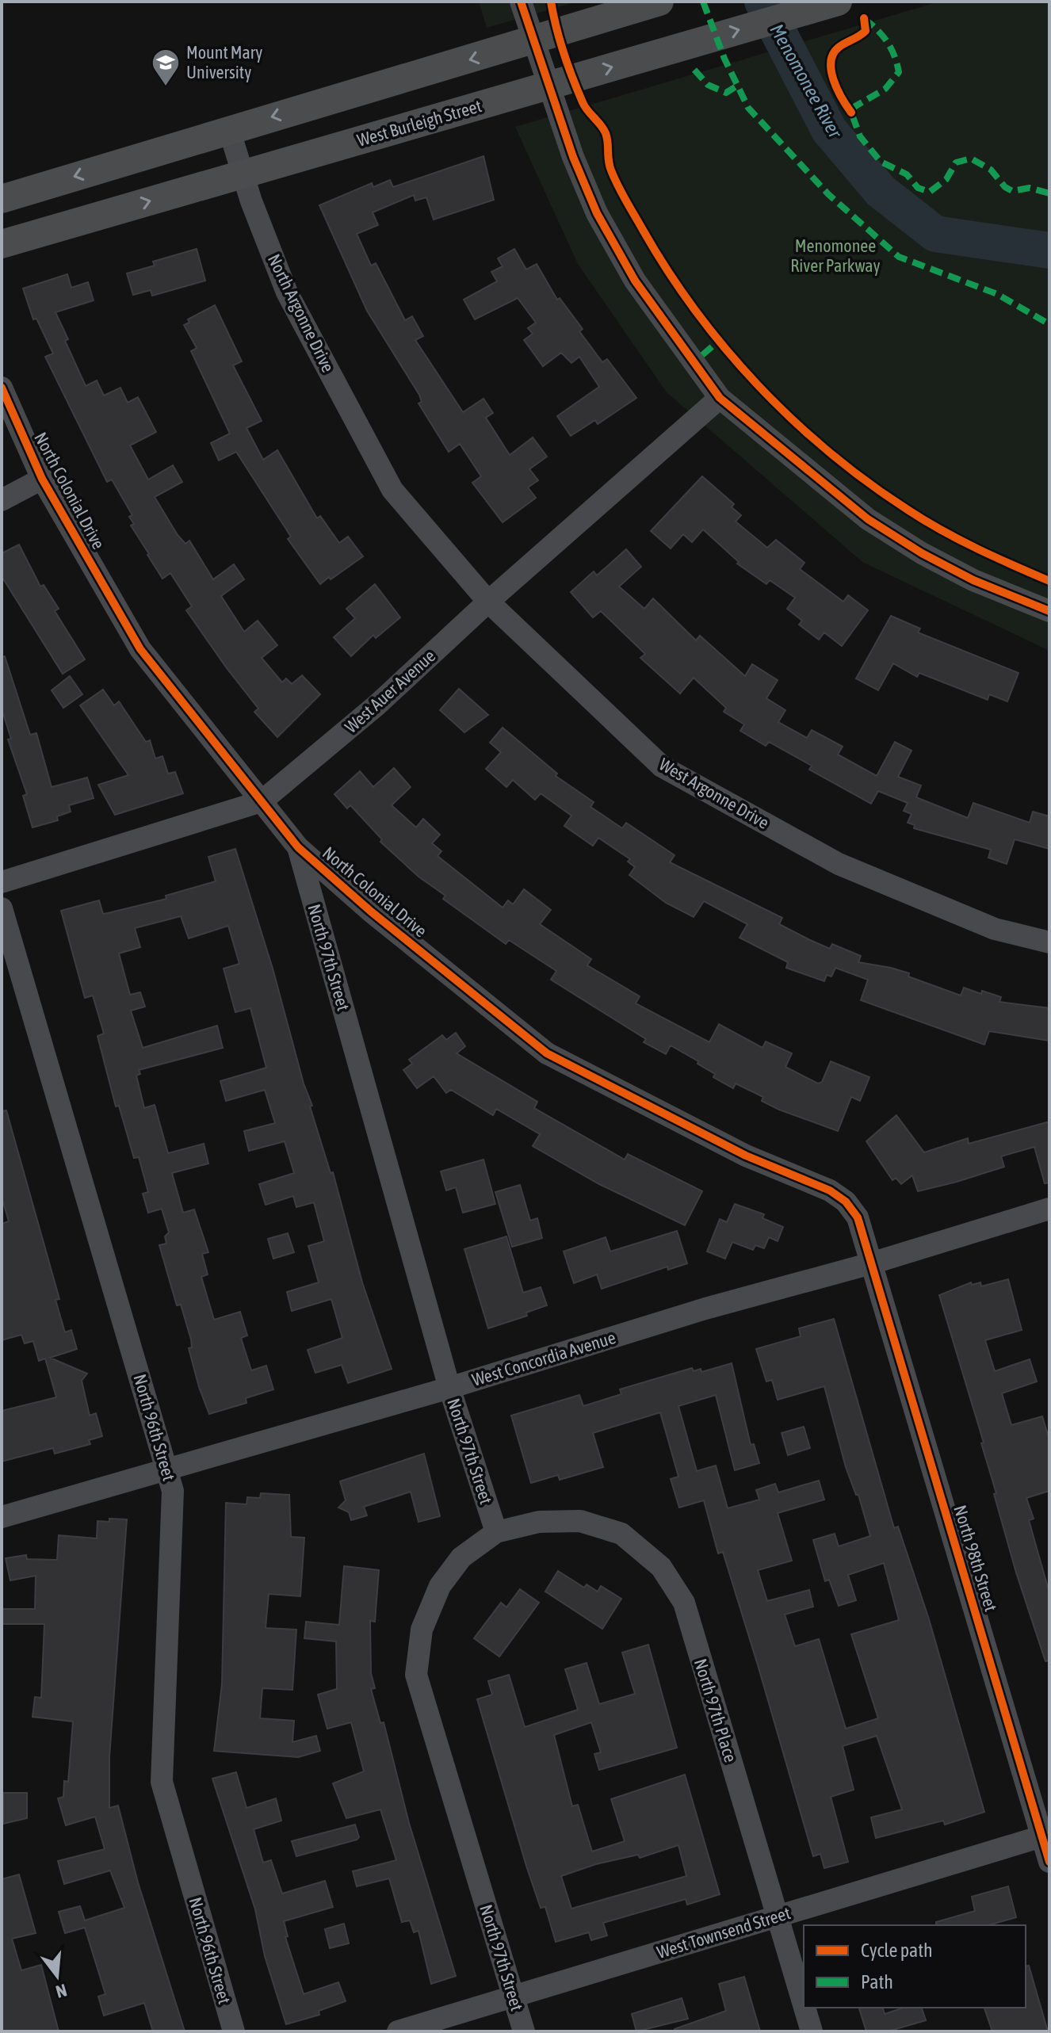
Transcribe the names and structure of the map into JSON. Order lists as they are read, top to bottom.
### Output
{
  "streets": {
    "main road": ["West Burleigh Street"],
    "street": [
      "North Argonne Drive",
      "North Colonial Drive",
      "West Auer Avenue",
      "West Argonne Drive",
      "North 97th Street",
      "West Concordia Avenue",
      "North 96th Street",
      "North 98th Street",
      "North 97th Place",
      "West Townsend Street"
    ]
  },
  "crossings": [
    ["West Burleigh Street", "North Argonne Drive"],
    ["North Argonne Drive", "West Argonne Drive"],
    ["North Colonial Drive", "West Auer Avenue"],
    ["North Colonial Drive", "North 97th Street"],
    ["North Colonial Drive", "West Concordia Avenue"],
    ["North Colonial Drive", "North 98th Street"],
    ["West Auer Avenue", "West Argonne Drive"],
    ["North 97th Street", "West Concordia Avenue"],
    ["North 97th Street", "North 97th Place"],
    ["North 97th Street", "West Townsend Street"],
    ["West Concordia Avenue", "North 96th Street"],
    ["West Concordia Avenue", "North 98th Street"],
    ["North 98th Street", "West Townsend Street"],
    ["North 97th Place", "West Townsend Street"]
  ],
  "water": ["Menomonee River"],
  "parks": ["Menomonee River Parkway"],
  "places": {
    "school or university": ["Mount Mary University"]
  },
  "legend": ["Cycle path", "Path"],
  "north": "bottom"
}
